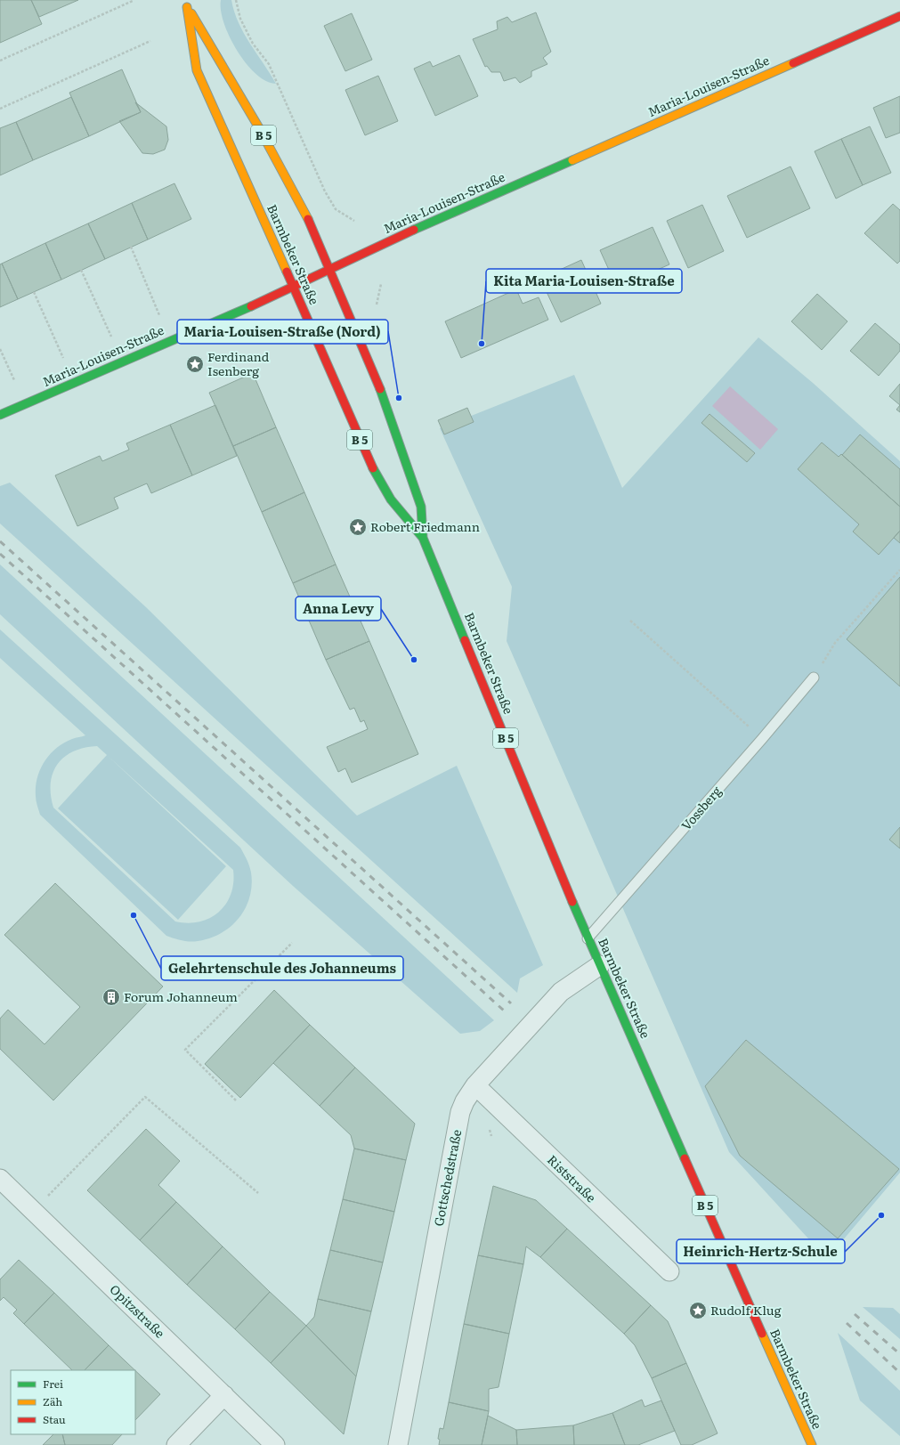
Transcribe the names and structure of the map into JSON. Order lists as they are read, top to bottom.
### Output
{
  "streets": {
    "main road": ["Maria-Louisen-Straße", "B 5", "Barmbeker Straße"],
    "street": ["Gottschedstraße", "Riststraße", "Opitzstraße"],
    "lane": ["Vossberg"]
  },
  "crossings": [
    ["Maria-Louisen-Straße", "Barmbeker Straße"],
    ["Barmbeker Straße", "Vossberg"],
    ["Barmbeker Straße", "Gottschedstraße"],
    ["Gottschedstraße", "Riststraße"]
  ],
  "places": {
    "other": [
      "Kita Maria-Louisen-Straße",
      "Maria-Louisen-Straße (Nord)",
      "Anna Levy",
      "Gelehrtenschule des Johanneums",
      "Heinrich-Hertz-Schule"
    ],
    "place": ["Ferdinand Isenberg", "Robert Friedmann", "Rudolf Klug"],
    "building": ["Forum Johanneum"]
  },
  "legend": ["Frei", "Zäh", "Stau"]
}
